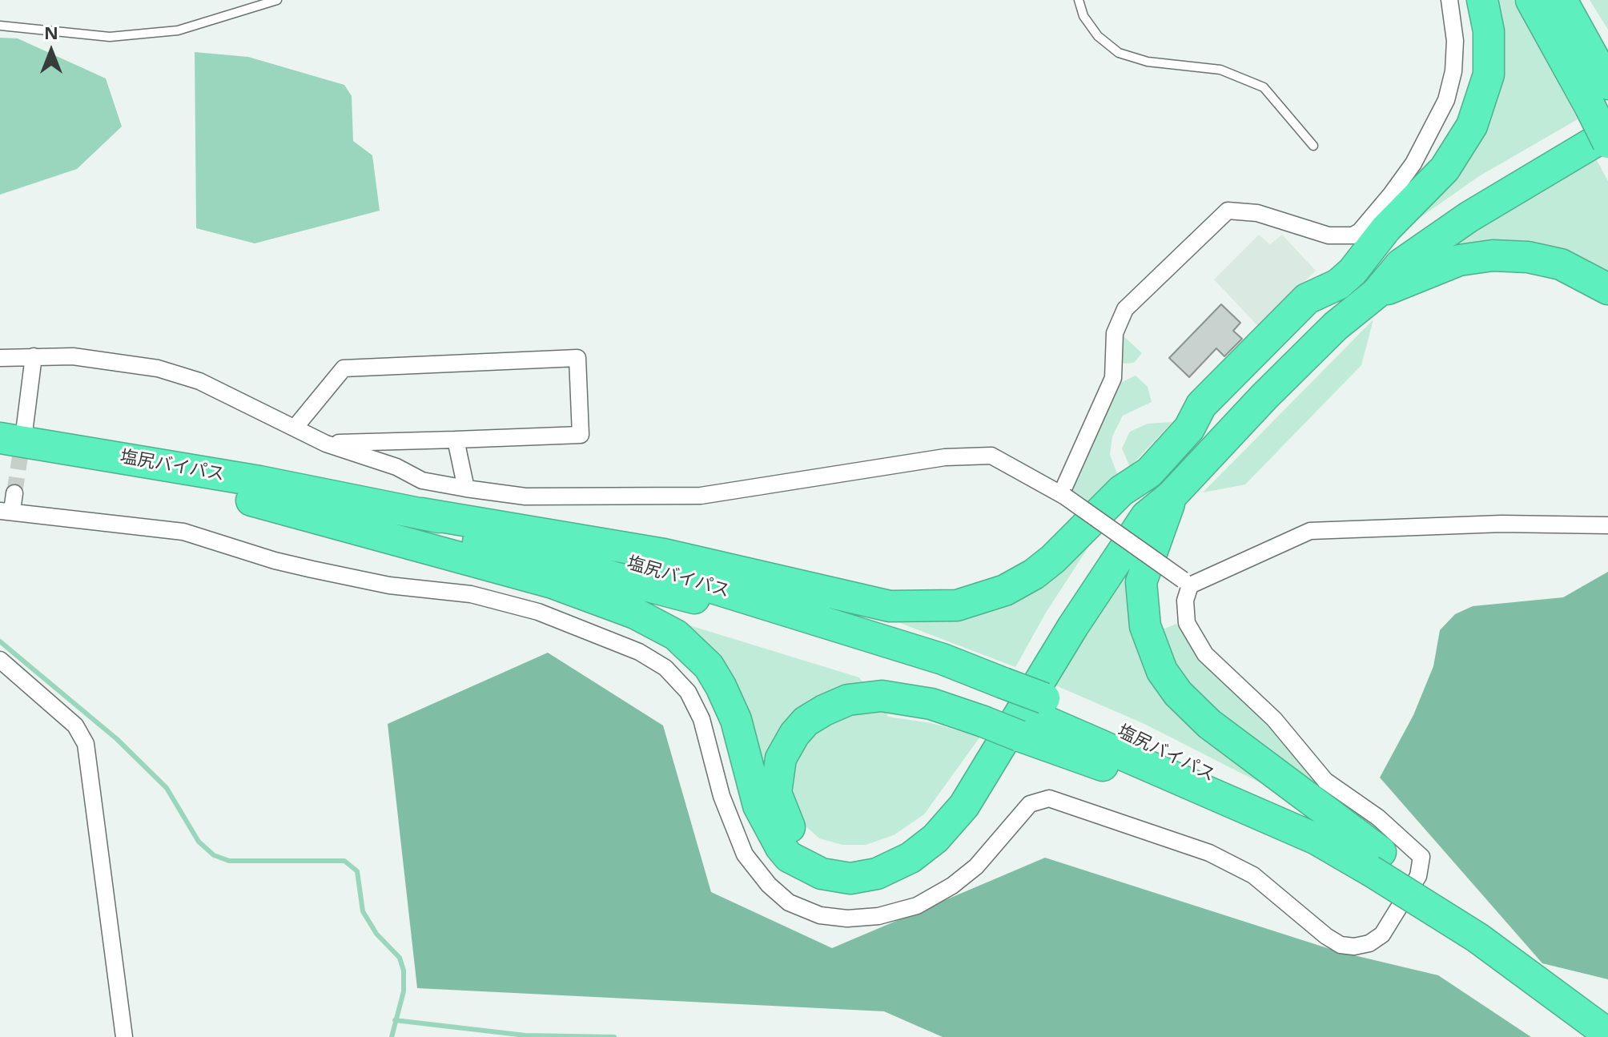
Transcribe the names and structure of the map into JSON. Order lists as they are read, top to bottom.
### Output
{
  "streets": {
    "highway": ["塩尻バイパス"]
  },
  "north": "top"
}
